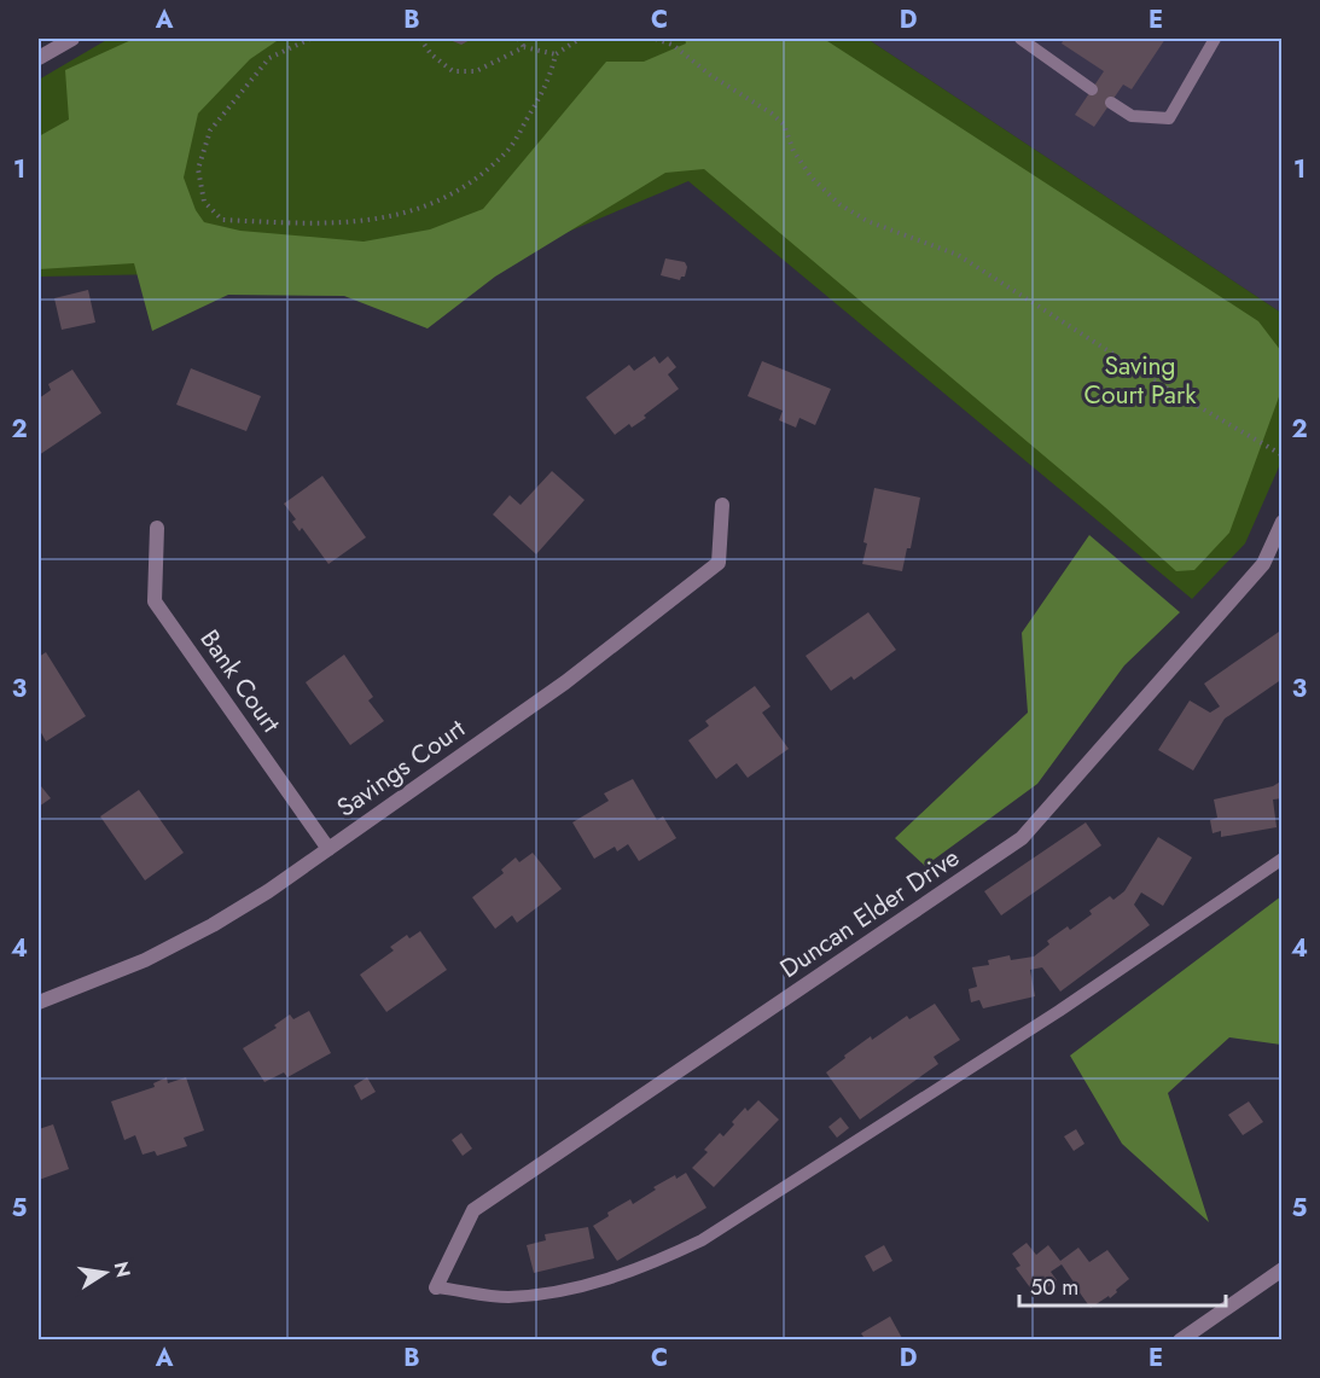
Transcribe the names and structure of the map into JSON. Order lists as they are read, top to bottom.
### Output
{
  "streets": {
    "street": ["Bank Court", "Savings Court", "Duncan Elder Drive"]
  },
  "crossings": [
    ["Bank Court", "Savings Court"]
  ],
  "parks": ["Saving Court Park"],
  "scale_bar": "50 m",
  "north": "right",
  "grid": {
    "columns": [
      "A",
      "B",
      "C",
      "D",
      "E"
    ],
    "rows": [
      "1",
      "2",
      "3",
      "4",
      "5"
    ]
  }
}
